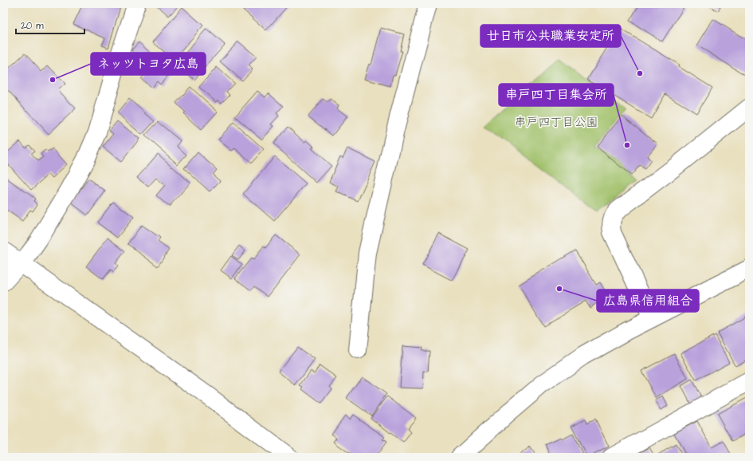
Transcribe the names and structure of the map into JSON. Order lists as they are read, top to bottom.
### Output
{
  "parks": ["串戸四丁目公園"],
  "places": [
    "廿日市公共職業安定所",
    "ネッツトヨタ広島",
    "串戸四丁目集会所",
    "広島県信用組合"
  ],
  "scale_bar": "20 m"
}
